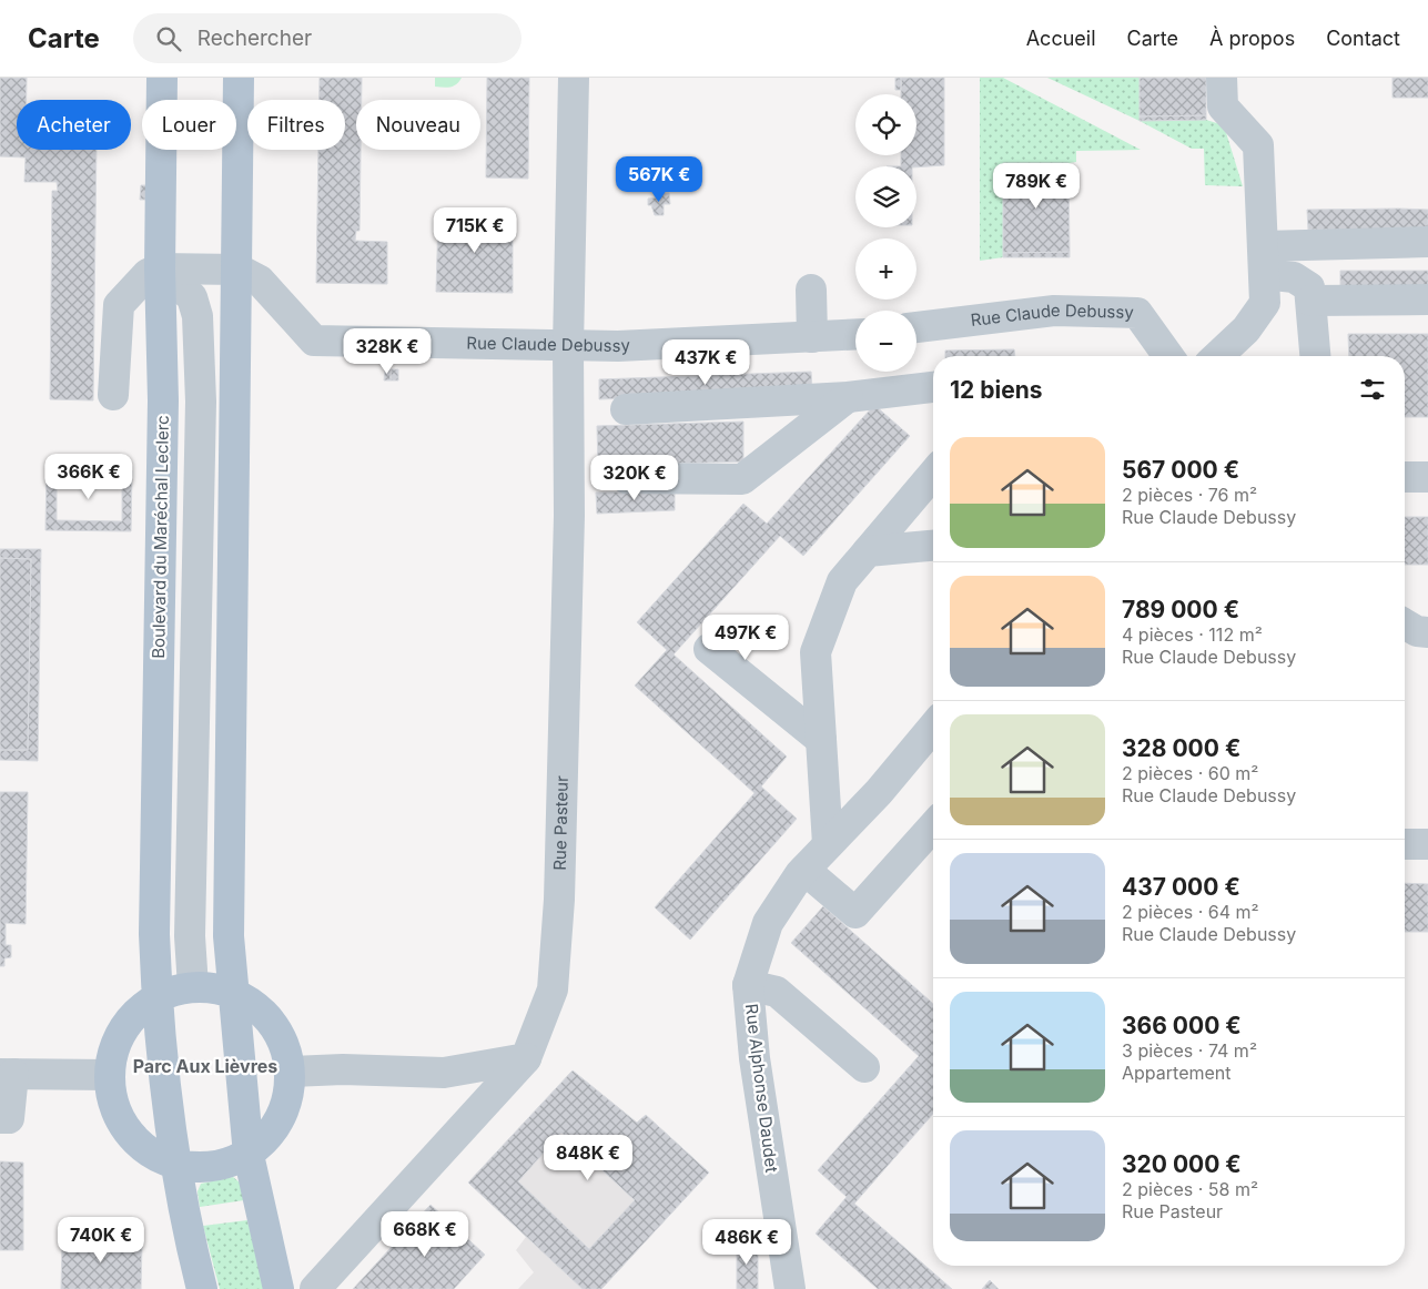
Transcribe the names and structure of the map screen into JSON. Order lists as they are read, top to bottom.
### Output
{
  "streets": {
    "main road": ["Boulevard du Maréchal Leclerc"],
    "street": ["Rue Claude Debussy", "Rue Pasteur", "Rue Alphonse Daudet"]
  },
  "crossings": [
    ["Rue Claude Debussy", "Boulevard du Maréchal Leclerc"],
    ["Rue Claude Debussy", "Rue Pasteur"]
  ],
  "districts": ["Parc Aux Lièvres"],
  "page": {
    "header": "Carte",
    "search": "Rechercher",
    "nav": [
      "Accueil",
      "Carte",
      "À propos",
      "Contact"
    ],
    "map_buttons": ["+", "−"],
    "chip": [
      "Acheter",
      "Louer",
      "Filtres",
      "Nouveau"
    ],
    "price": [
      "567K €",
      "789K €",
      "715K €",
      "328K €",
      "437K €",
      "366K €",
      "320K €",
      "497K €",
      "848K €",
      "668K €",
      "740K €",
      "486K €"
    ],
    "heading": "12 biens",
    "list": [
      {
        "name": "567 000 €",
        "note": "2 pièces · 76 m² · Rue Claude Debussy"
      },
      {
        "name": "789 000 €",
        "note": "4 pièces · 112 m² · Rue Claude Debussy"
      },
      {
        "name": "328 000 €",
        "note": "2 pièces · 60 m² · Rue Claude Debussy"
      },
      {
        "name": "437 000 €",
        "note": "2 pièces · 64 m² · Rue Claude Debussy"
      },
      {
        "name": "366 000 €",
        "note": "3 pièces · 74 m² · Appartement"
      },
      {
        "name": "320 000 €",
        "note": "2 pièces · 58 m² · Rue Pasteur"
      }
    ]
  }
}
